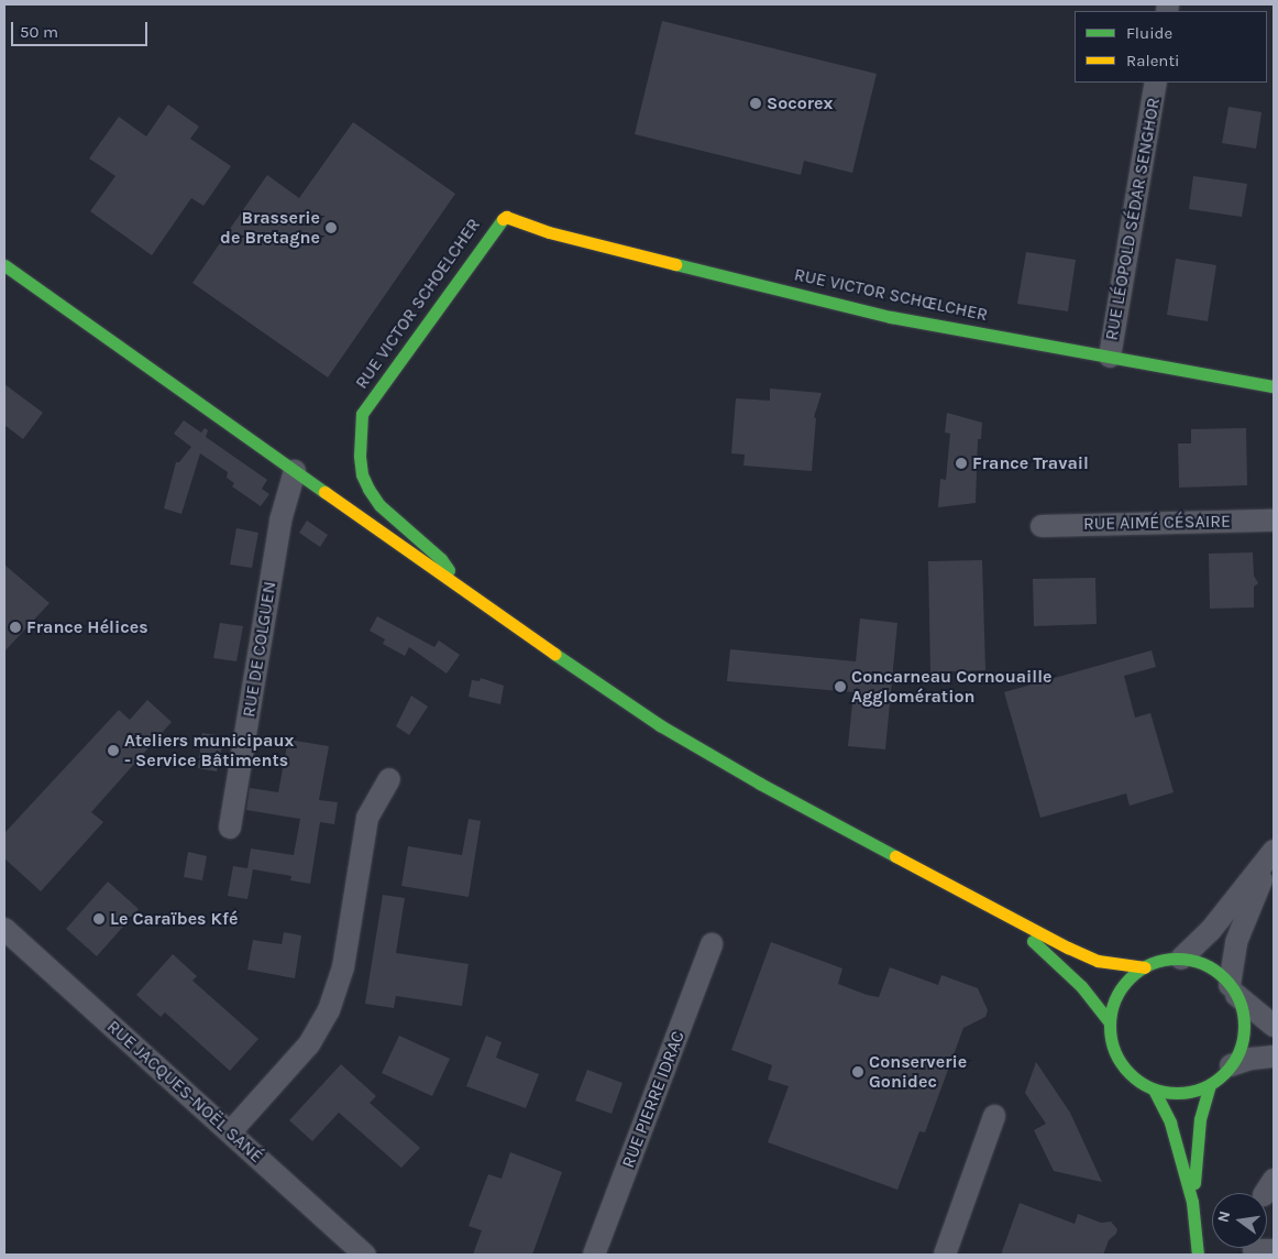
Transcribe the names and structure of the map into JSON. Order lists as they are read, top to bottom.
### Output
{
  "streets": {
    "main road": ["RUE VICTOR SCHŒLCHER", "RUE VICTOR SCHOELCHER"],
    "street": [
      "RUE LÉOPOLD SÉDAR SENGHOR",
      "RUE AIMÉ CÉSAIRE",
      "RUE DE COLGUEN",
      "RUE JACQUES-NOËL SANÉ",
      "RUE PIERRE IDRAC"
    ]
  },
  "crossings": [
    ["RUE LÉOPOLD SÉDAR SENGHOR", "RUE VICTOR SCHŒLCHER"],
    ["RUE VICTOR SCHŒLCHER", "RUE VICTOR SCHOELCHER"]
  ],
  "places": [
    "Socorex",
    "Brasserie de Bretagne",
    "France Travail",
    "France Hélices",
    "Concarneau Cornouaille Agglomération",
    "Ateliers municipaux - Service Bâtiments",
    "Le Caraïbes Kfé",
    "Conserverie Gonidec"
  ],
  "legend": ["Fluide", "Ralenti"],
  "scale_bar": "50 m",
  "north": "left"
}
